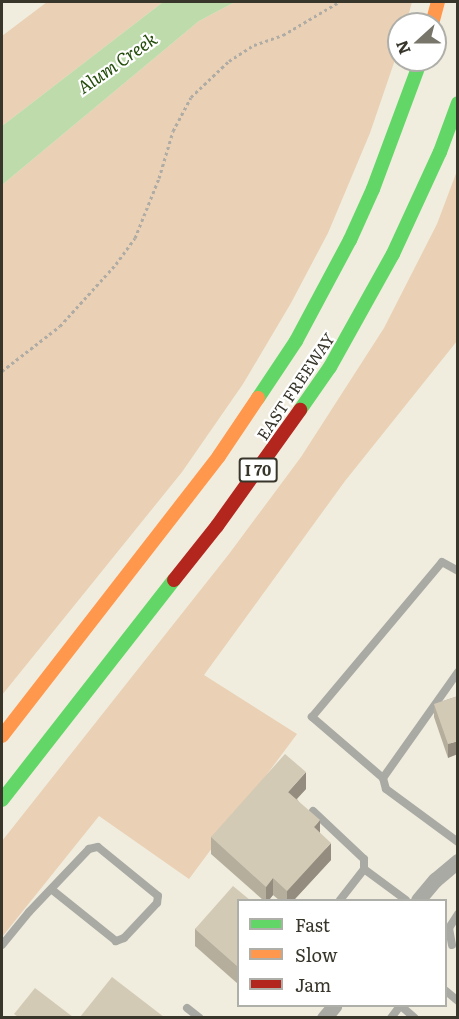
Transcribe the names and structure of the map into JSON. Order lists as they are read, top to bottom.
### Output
{
  "streets": {
    "highway": ["EAST FREEWAY", "I 70"]
  },
  "water": ["Alum Creek"],
  "legend": ["Fast", "Slow", "Jam"],
  "north": "left"
}
